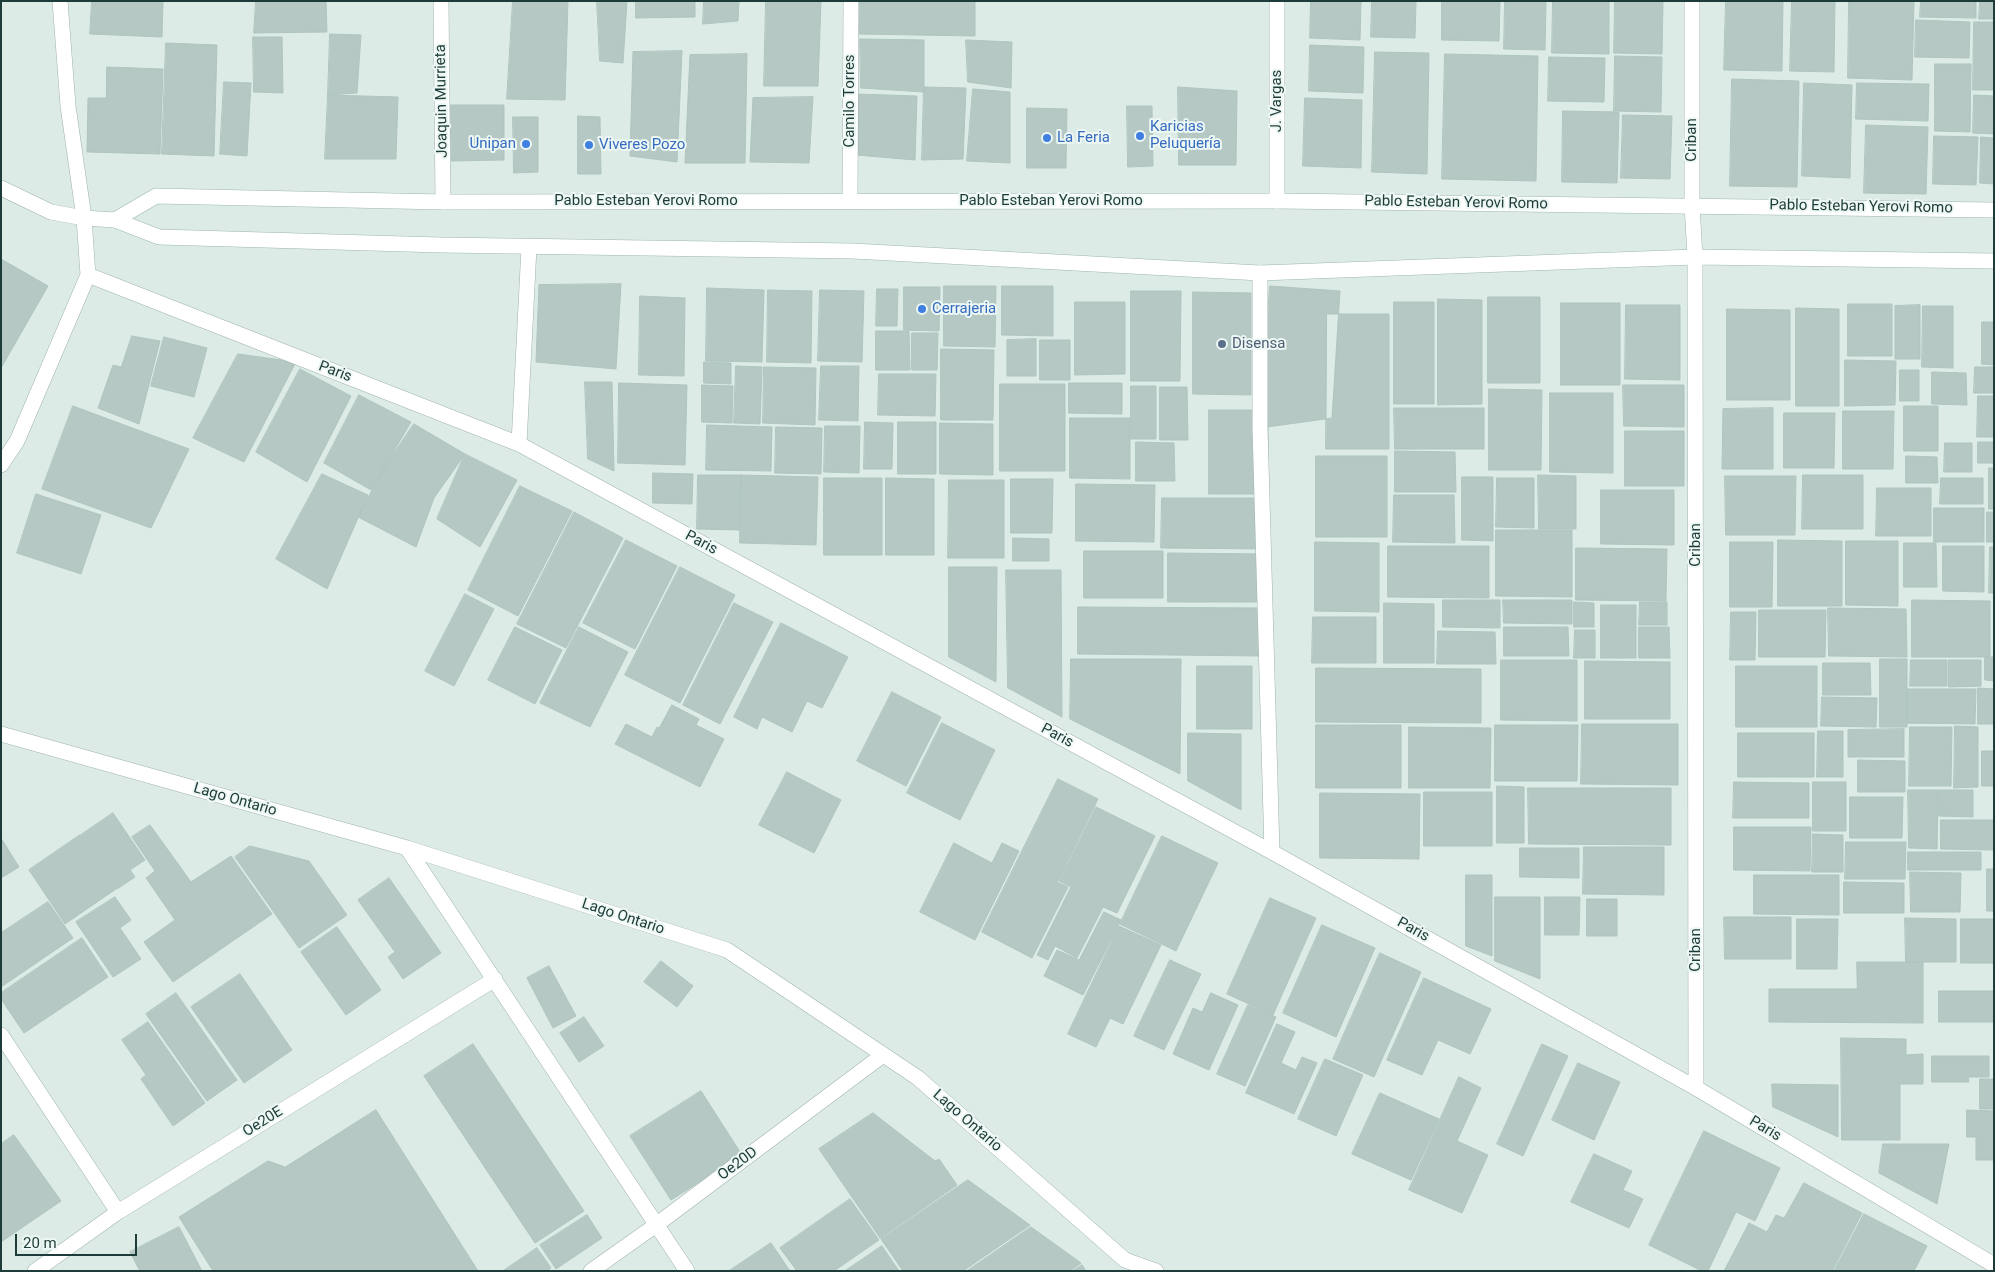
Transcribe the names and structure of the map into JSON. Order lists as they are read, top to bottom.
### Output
{
  "streets": {
    "street": [
      "Joaquin Murrieta",
      "Camilo Torres",
      "J. Vargas",
      "Criban",
      "Pablo Esteban Yerovi Romo",
      "Paris",
      "Lago Ontario",
      "Oe20E",
      "Oe20D"
    ]
  },
  "crossings": [
    ["Joaquin Murrieta", "Pablo Esteban Yerovi Romo"],
    ["Camilo Torres", "Pablo Esteban Yerovi Romo"],
    ["J. Vargas", "Pablo Esteban Yerovi Romo"],
    ["Criban", "Pablo Esteban Yerovi Romo"],
    ["Criban", "Paris"],
    ["Lago Ontario", "Oe20D"]
  ],
  "places": [
    "Karicias Peluquería",
    "La Feria",
    "Unipan",
    "Viveres Pozo",
    "Cerrajeria",
    "Disensa"
  ],
  "scale_bar": "20 m"
}
